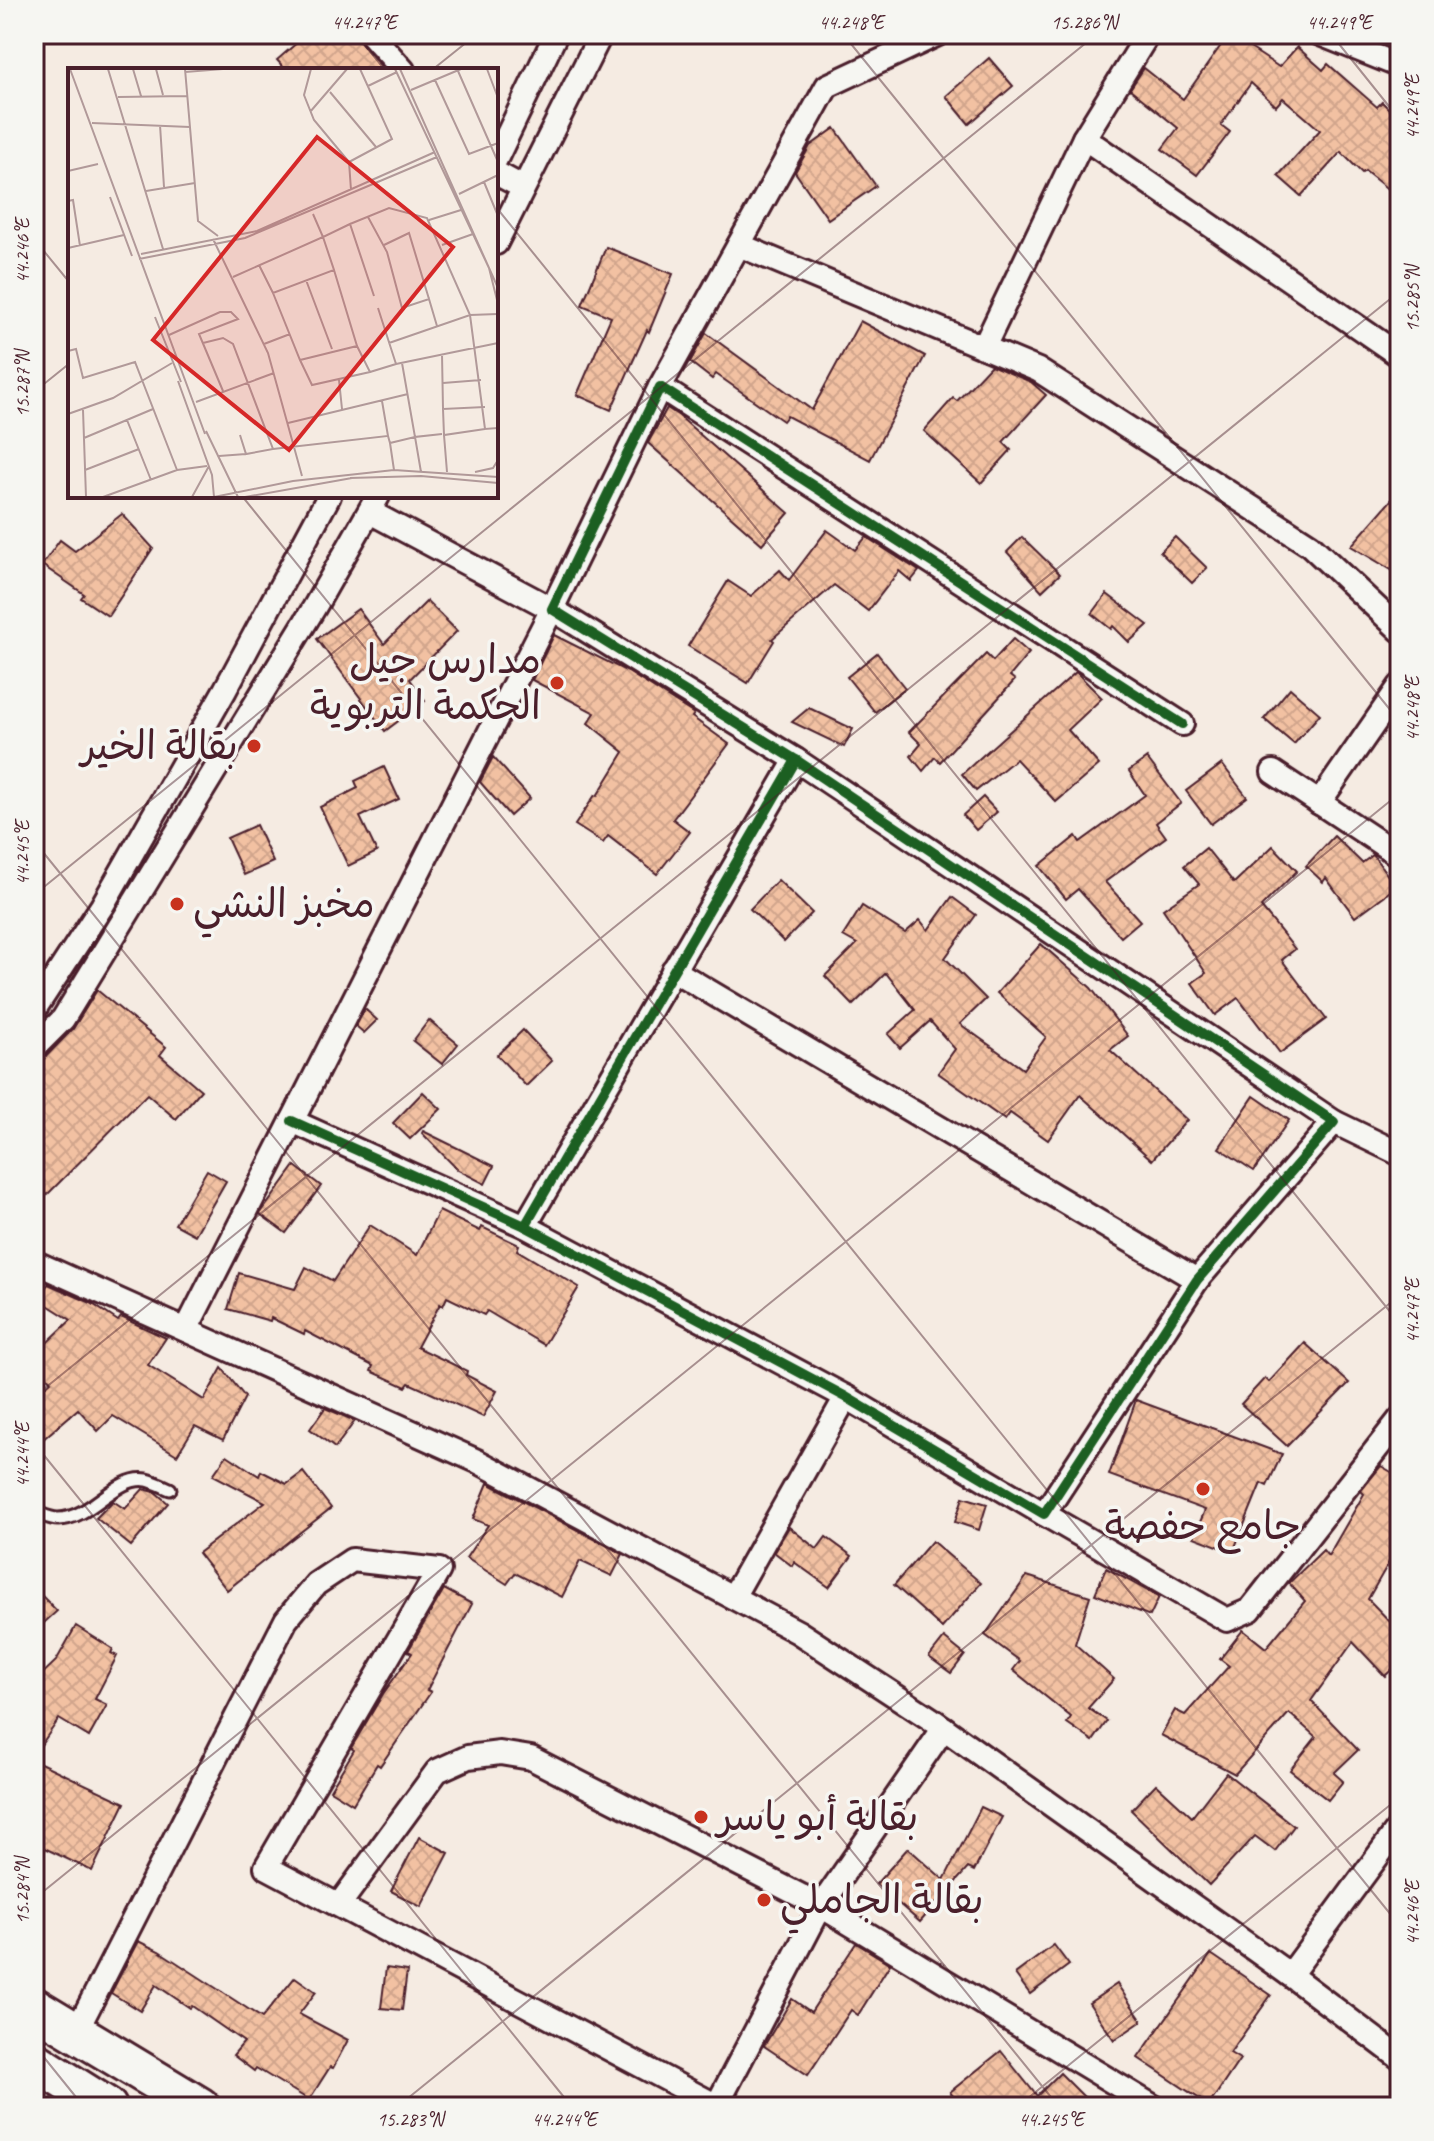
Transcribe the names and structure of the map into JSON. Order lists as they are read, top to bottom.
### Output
{
  "places": [
    "مدارس جيل الحكمة التربوية",
    "بقالة الخير",
    "مخبز النشي",
    "جامع حفصة",
    "بقالة أبو ياسر",
    "بقالة الجاملي"
  ],
  "coordinates": [
    "44.247°E",
    "44.248°E",
    "15.286°N",
    "44.249°E",
    "44.246°E",
    "15.285°N",
    "15.287°N",
    "44.245°E",
    "44.244°E",
    "15.284°N",
    "15.283°N"
  ]
}
